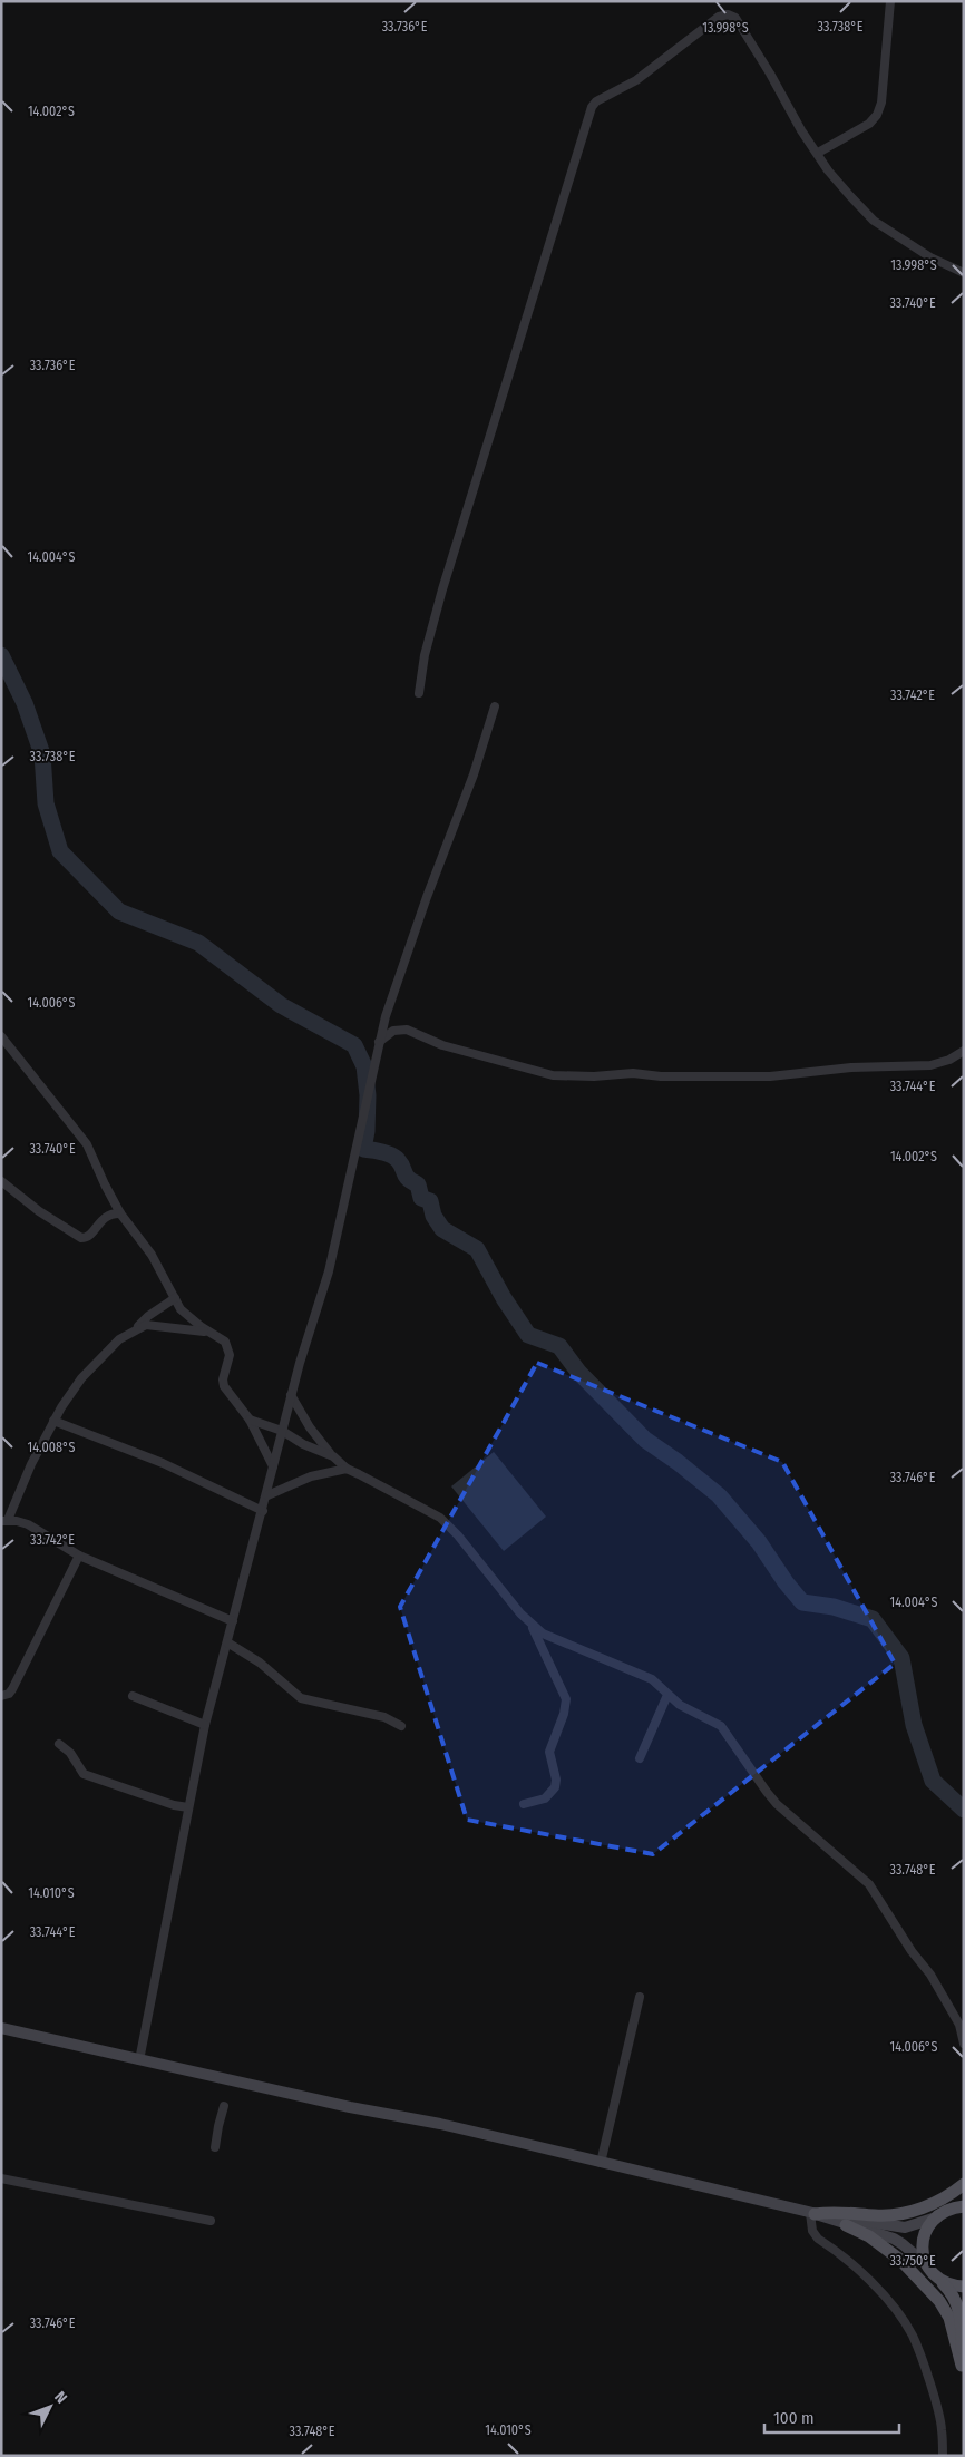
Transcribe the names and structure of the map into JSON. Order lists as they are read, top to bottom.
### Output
{
  "scale_bar": "100 m",
  "north": "top right",
  "coordinates": [
    "33.736°E",
    "33.738°E",
    "13.998°S",
    "14.002°S",
    "33.740°E",
    "14.004°S",
    "33.742°E",
    "14.006°S",
    "33.744°E",
    "14.008°S",
    "33.746°E",
    "33.748°E",
    "14.010°S",
    "33.750°E"
  ]
}
